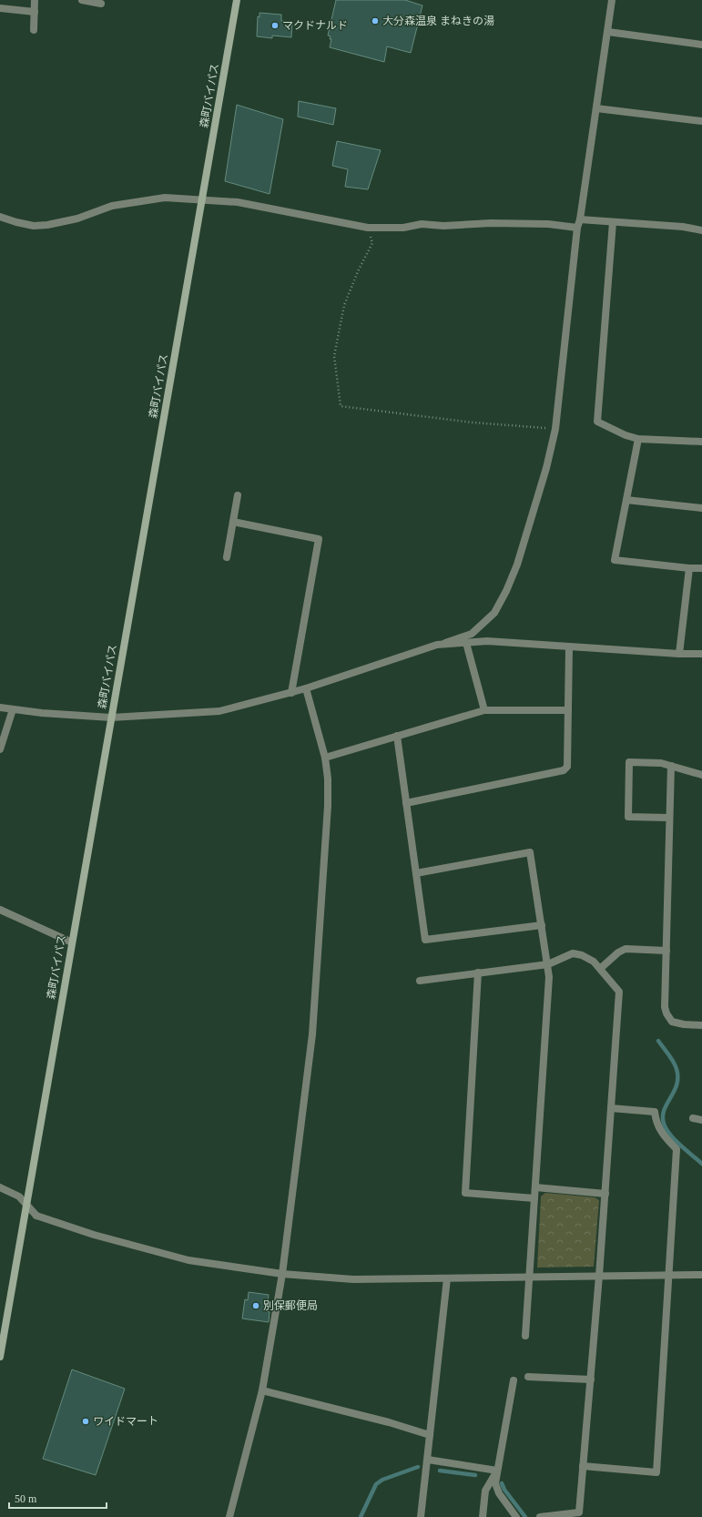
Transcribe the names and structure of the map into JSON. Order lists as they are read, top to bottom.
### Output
{
  "streets": {
    "main road": ["森町バイパス"]
  },
  "places": [
    "大分森温泉 まねきの湯",
    "マクドナルド",
    "別保郵便局",
    "ワイドマート"
  ],
  "scale_bar": "50 m"
}
